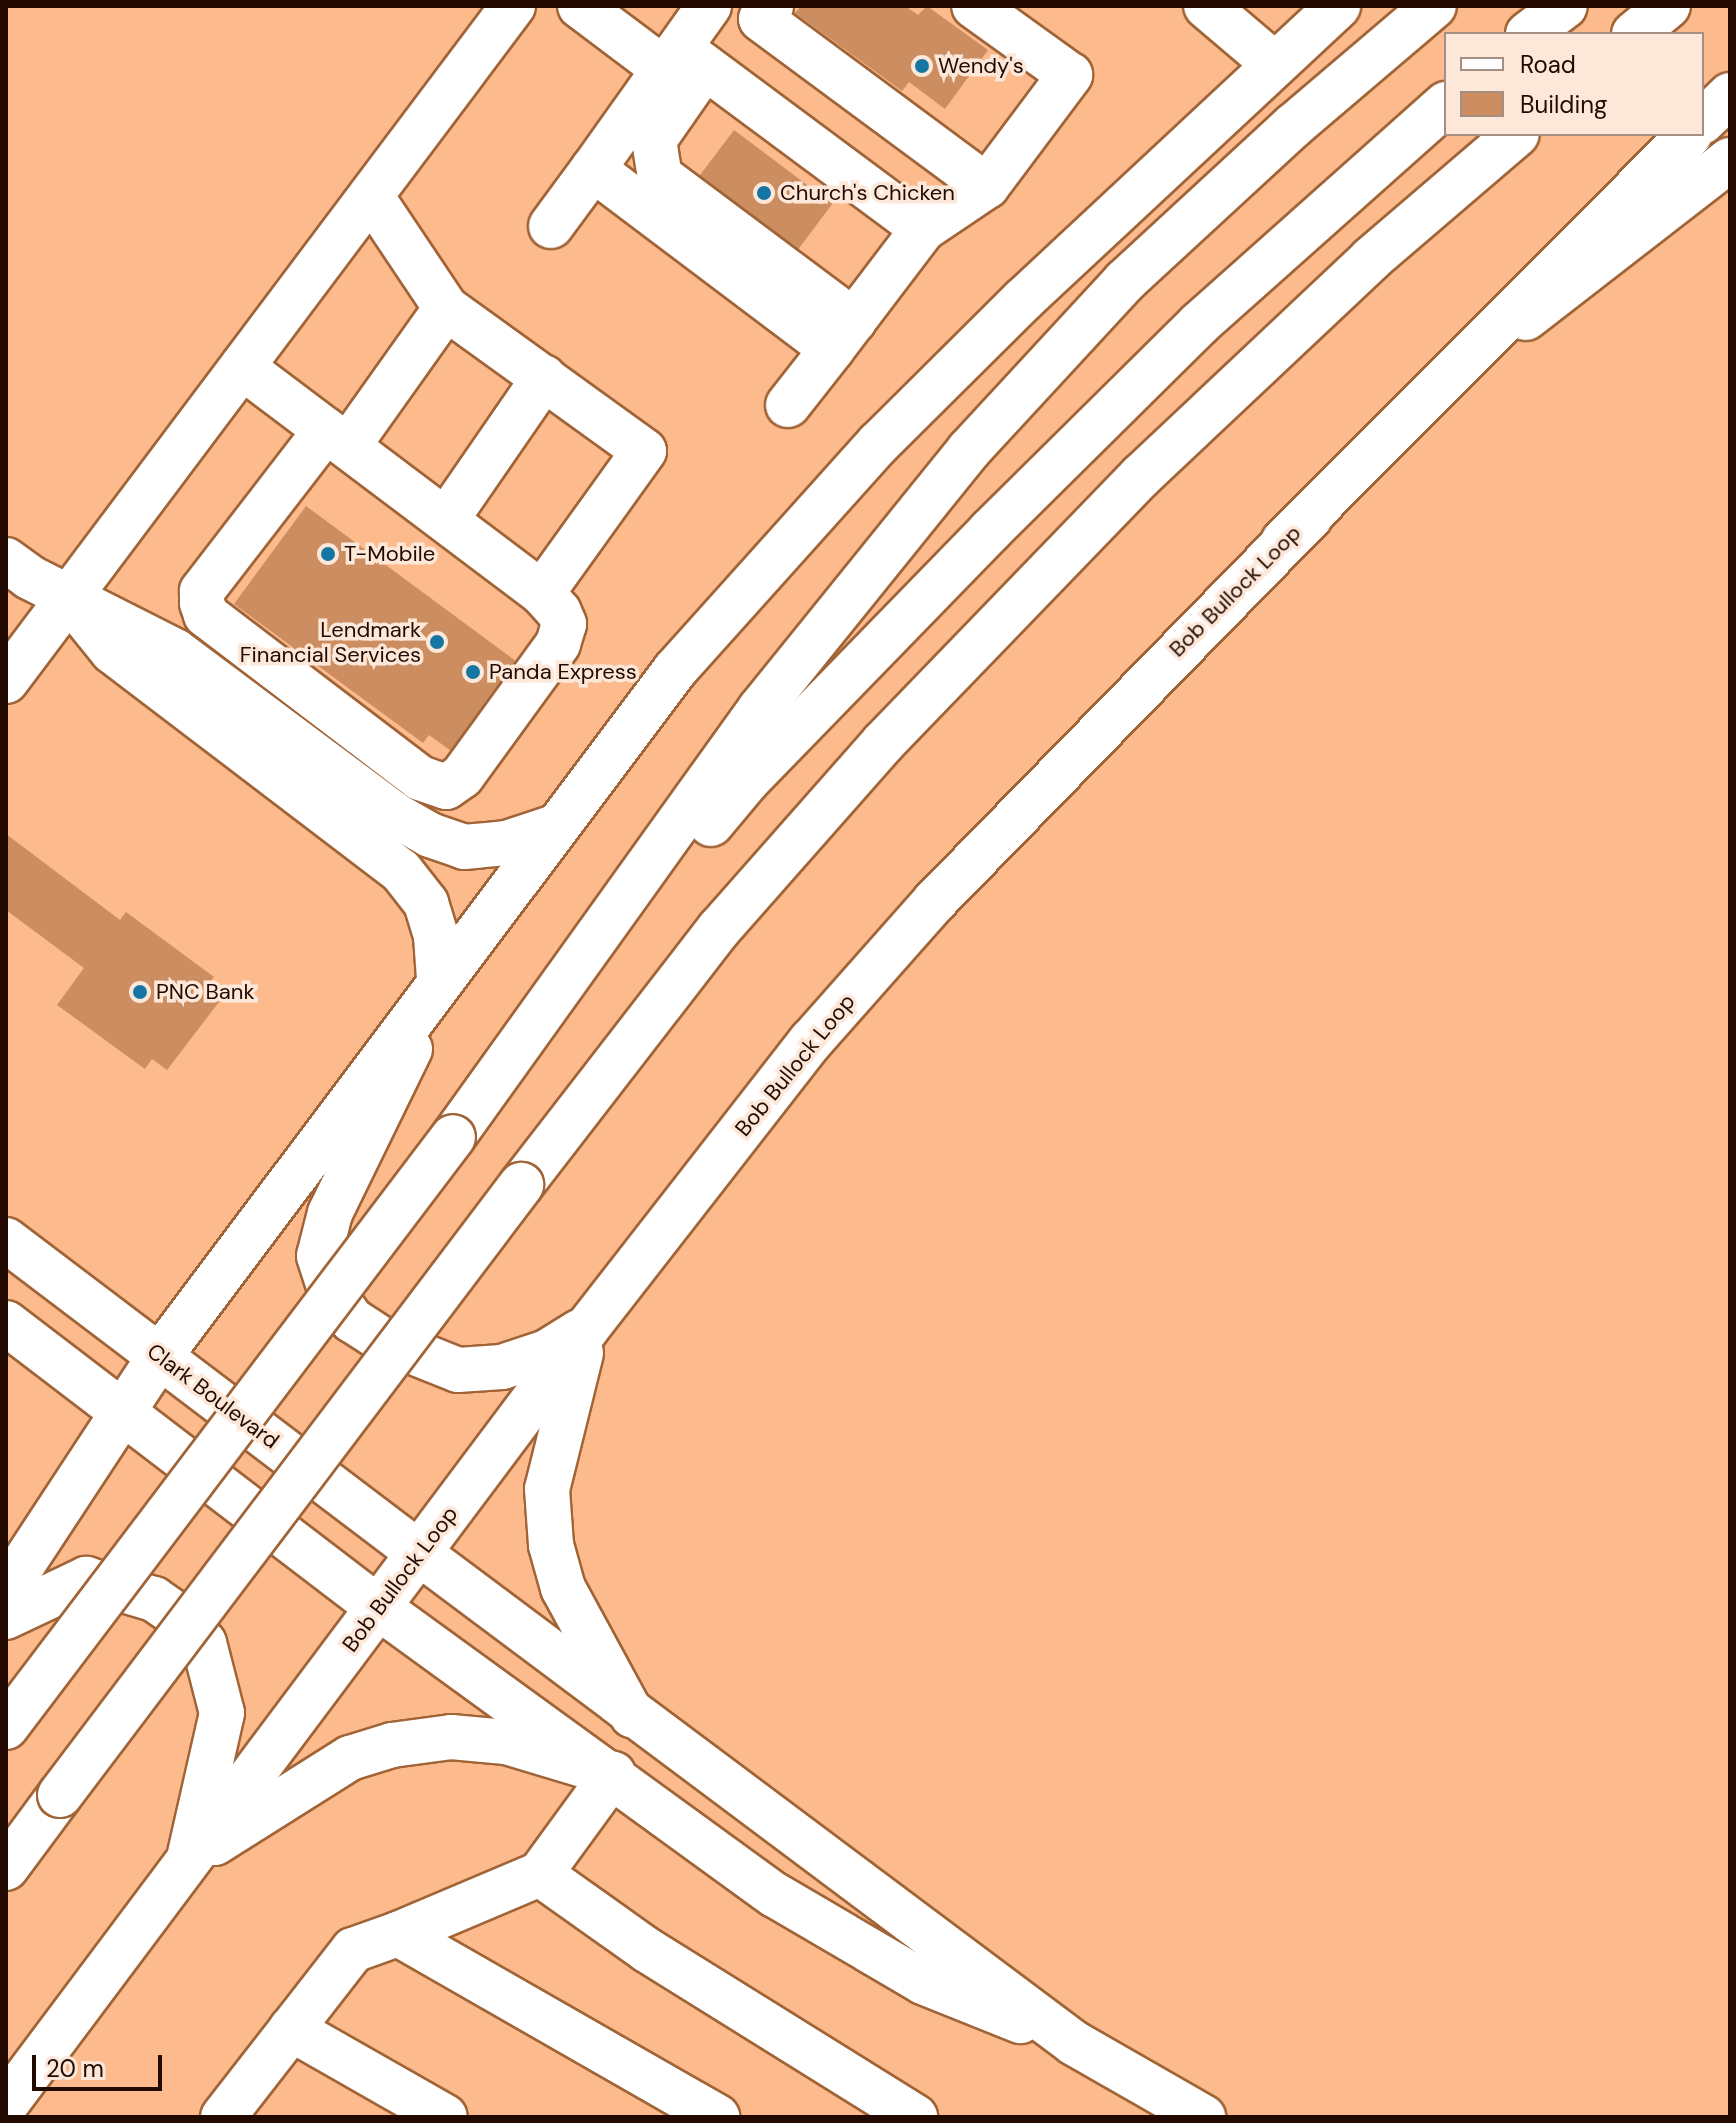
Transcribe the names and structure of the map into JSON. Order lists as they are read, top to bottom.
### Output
{
  "streets": {
    "main road": ["Bob Bullock Loop", "Clark Boulevard"]
  },
  "crossings": [
    ["Bob Bullock Loop", "Clark Boulevard"]
  ],
  "places": [
    "Wendy's",
    "Church's Chicken",
    "T-Mobile",
    "Lendmark Financial Services",
    "Panda Express",
    "PNC Bank"
  ],
  "legend": ["Road", "Building"],
  "scale_bar": "20 m"
}
